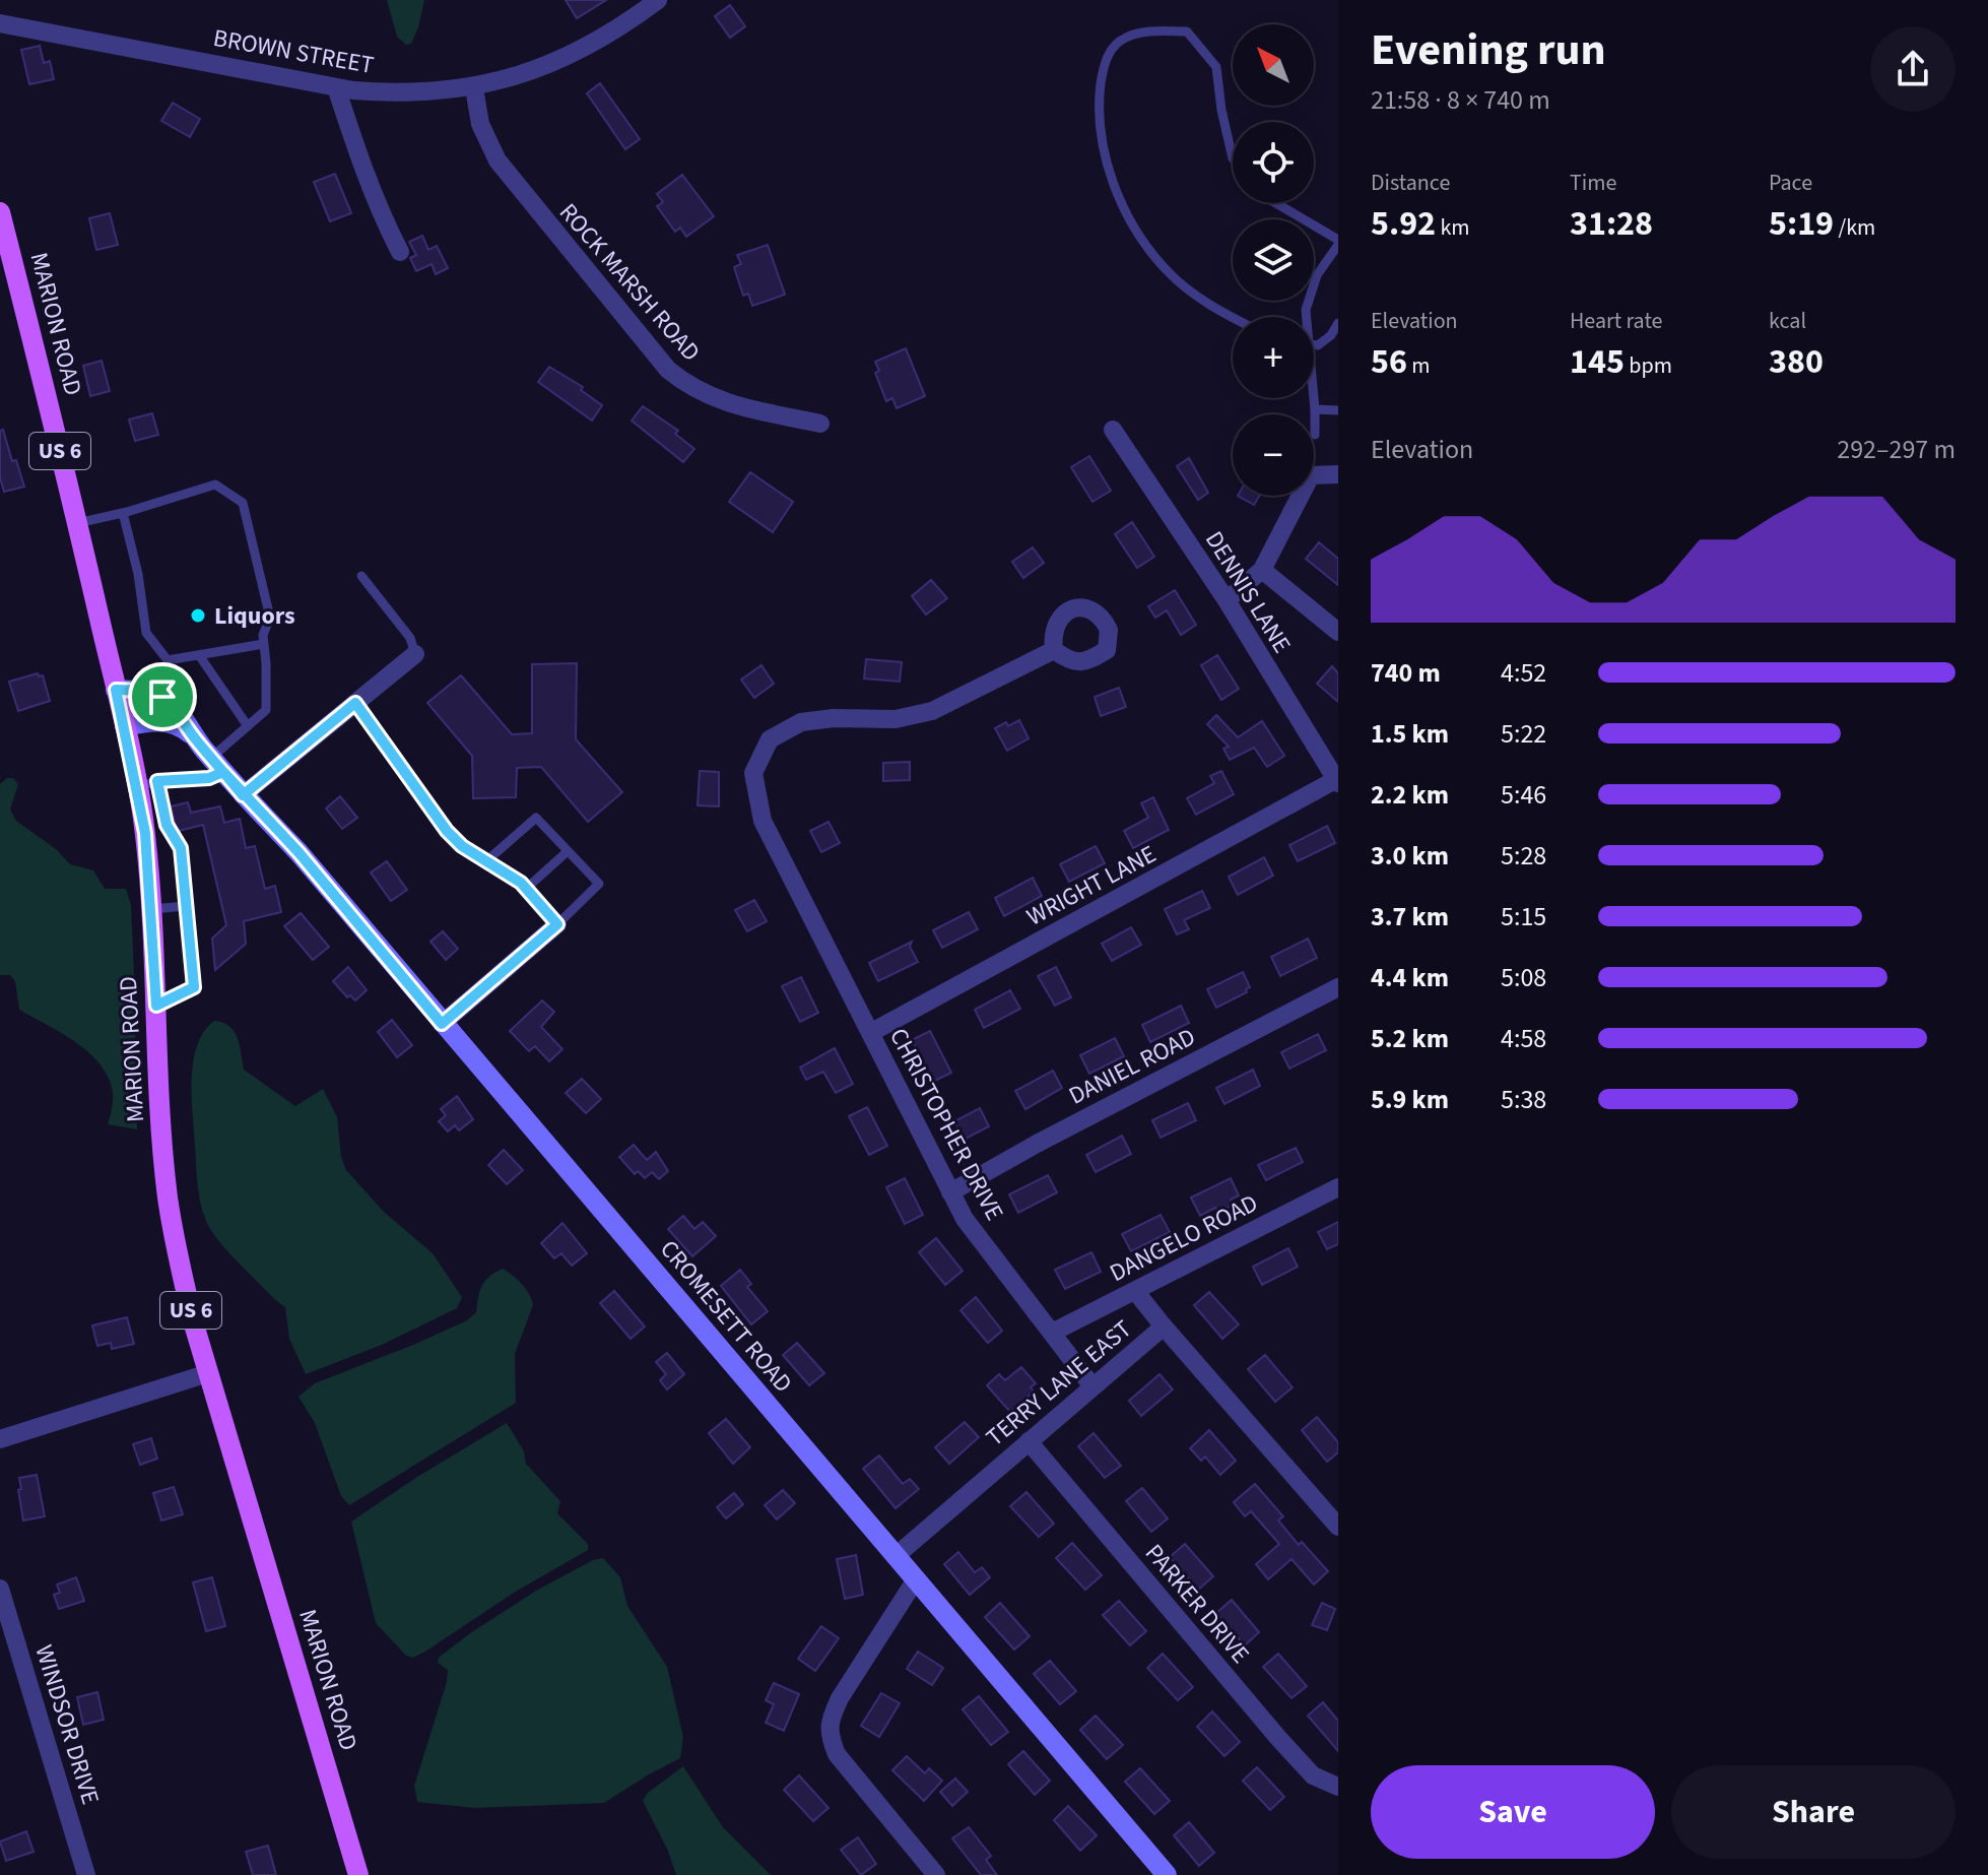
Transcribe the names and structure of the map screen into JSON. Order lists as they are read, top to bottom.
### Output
{
  "streets": {
    "main road": ["MARION ROAD", "US 6"],
    "street": [
      "BROWN STREET",
      "ROCK MARSH ROAD",
      "DENNIS LANE",
      "WRIGHT LANE",
      "DANIEL ROAD",
      "CHRISTOPHER DRIVE",
      "DANGELO ROAD",
      "CROMESETT ROAD",
      "TERRY LANE EAST",
      "PARKER DRIVE",
      "WINDSOR DRIVE"
    ]
  },
  "crossings": [
    ["BROWN STREET", "ROCK MARSH ROAD"],
    ["MARION ROAD", "CROMESETT ROAD"],
    ["DENNIS LANE", "WRIGHT LANE"],
    ["WRIGHT LANE", "CHRISTOPHER DRIVE"],
    ["DANIEL ROAD", "CHRISTOPHER DRIVE"],
    ["CHRISTOPHER DRIVE", "DANGELO ROAD"],
    ["CHRISTOPHER DRIVE", "TERRY LANE EAST"],
    ["CROMESETT ROAD", "TERRY LANE EAST"],
    ["TERRY LANE EAST", "PARKER DRIVE"]
  ],
  "places": ["Liquors"],
  "north": "top left",
  "page": {
    "heading": ["Evening run", "21:58 · 8 × 740 m"],
    "map_buttons": ["+", "−"],
    "stats": [
      ["Distance", "5.92 km"],
      ["Time", "31:28"],
      ["Pace", "5:19 /km"],
      ["Elevation", "56 m"],
      ["Heart rate", "145 bpm"],
      ["kcal", "380"]
    ],
    "chart": ["Elevation", "292–297 m"],
    "list": [
      {
        "name": "740 m",
        "note": "4:52"
      },
      {
        "name": "1.5 km",
        "note": "5:22"
      },
      {
        "name": "2.2 km",
        "note": "5:46"
      },
      {
        "name": "3.0 km",
        "note": "5:28"
      },
      {
        "name": "3.7 km",
        "note": "5:15"
      },
      {
        "name": "4.4 km",
        "note": "5:08"
      },
      {
        "name": "5.2 km",
        "note": "4:58"
      },
      {
        "name": "5.9 km",
        "note": "5:38"
      }
    ],
    "buttons": ["Save", "Share"]
  }
}
